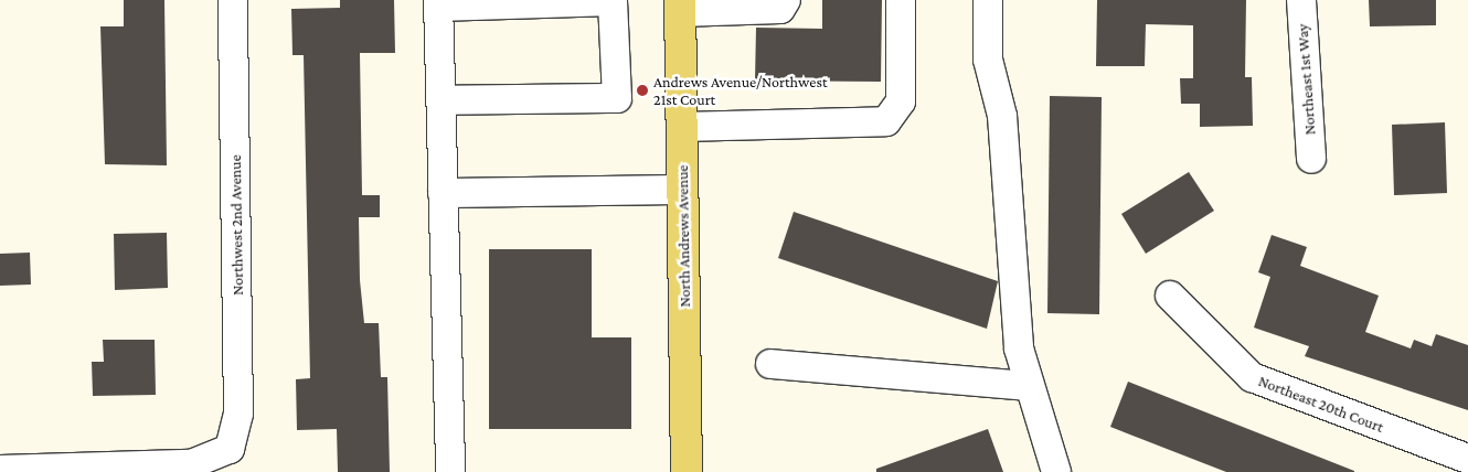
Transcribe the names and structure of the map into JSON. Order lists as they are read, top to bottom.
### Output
{
  "streets": {
    "main road": ["North Andrews Avenue"],
    "street": ["Northeast 1st Way", "Northwest 2nd Avenue", "Northeast 20th Court"]
  },
  "places": ["Andrews Avenue/Northwest 21st Court"]
}
